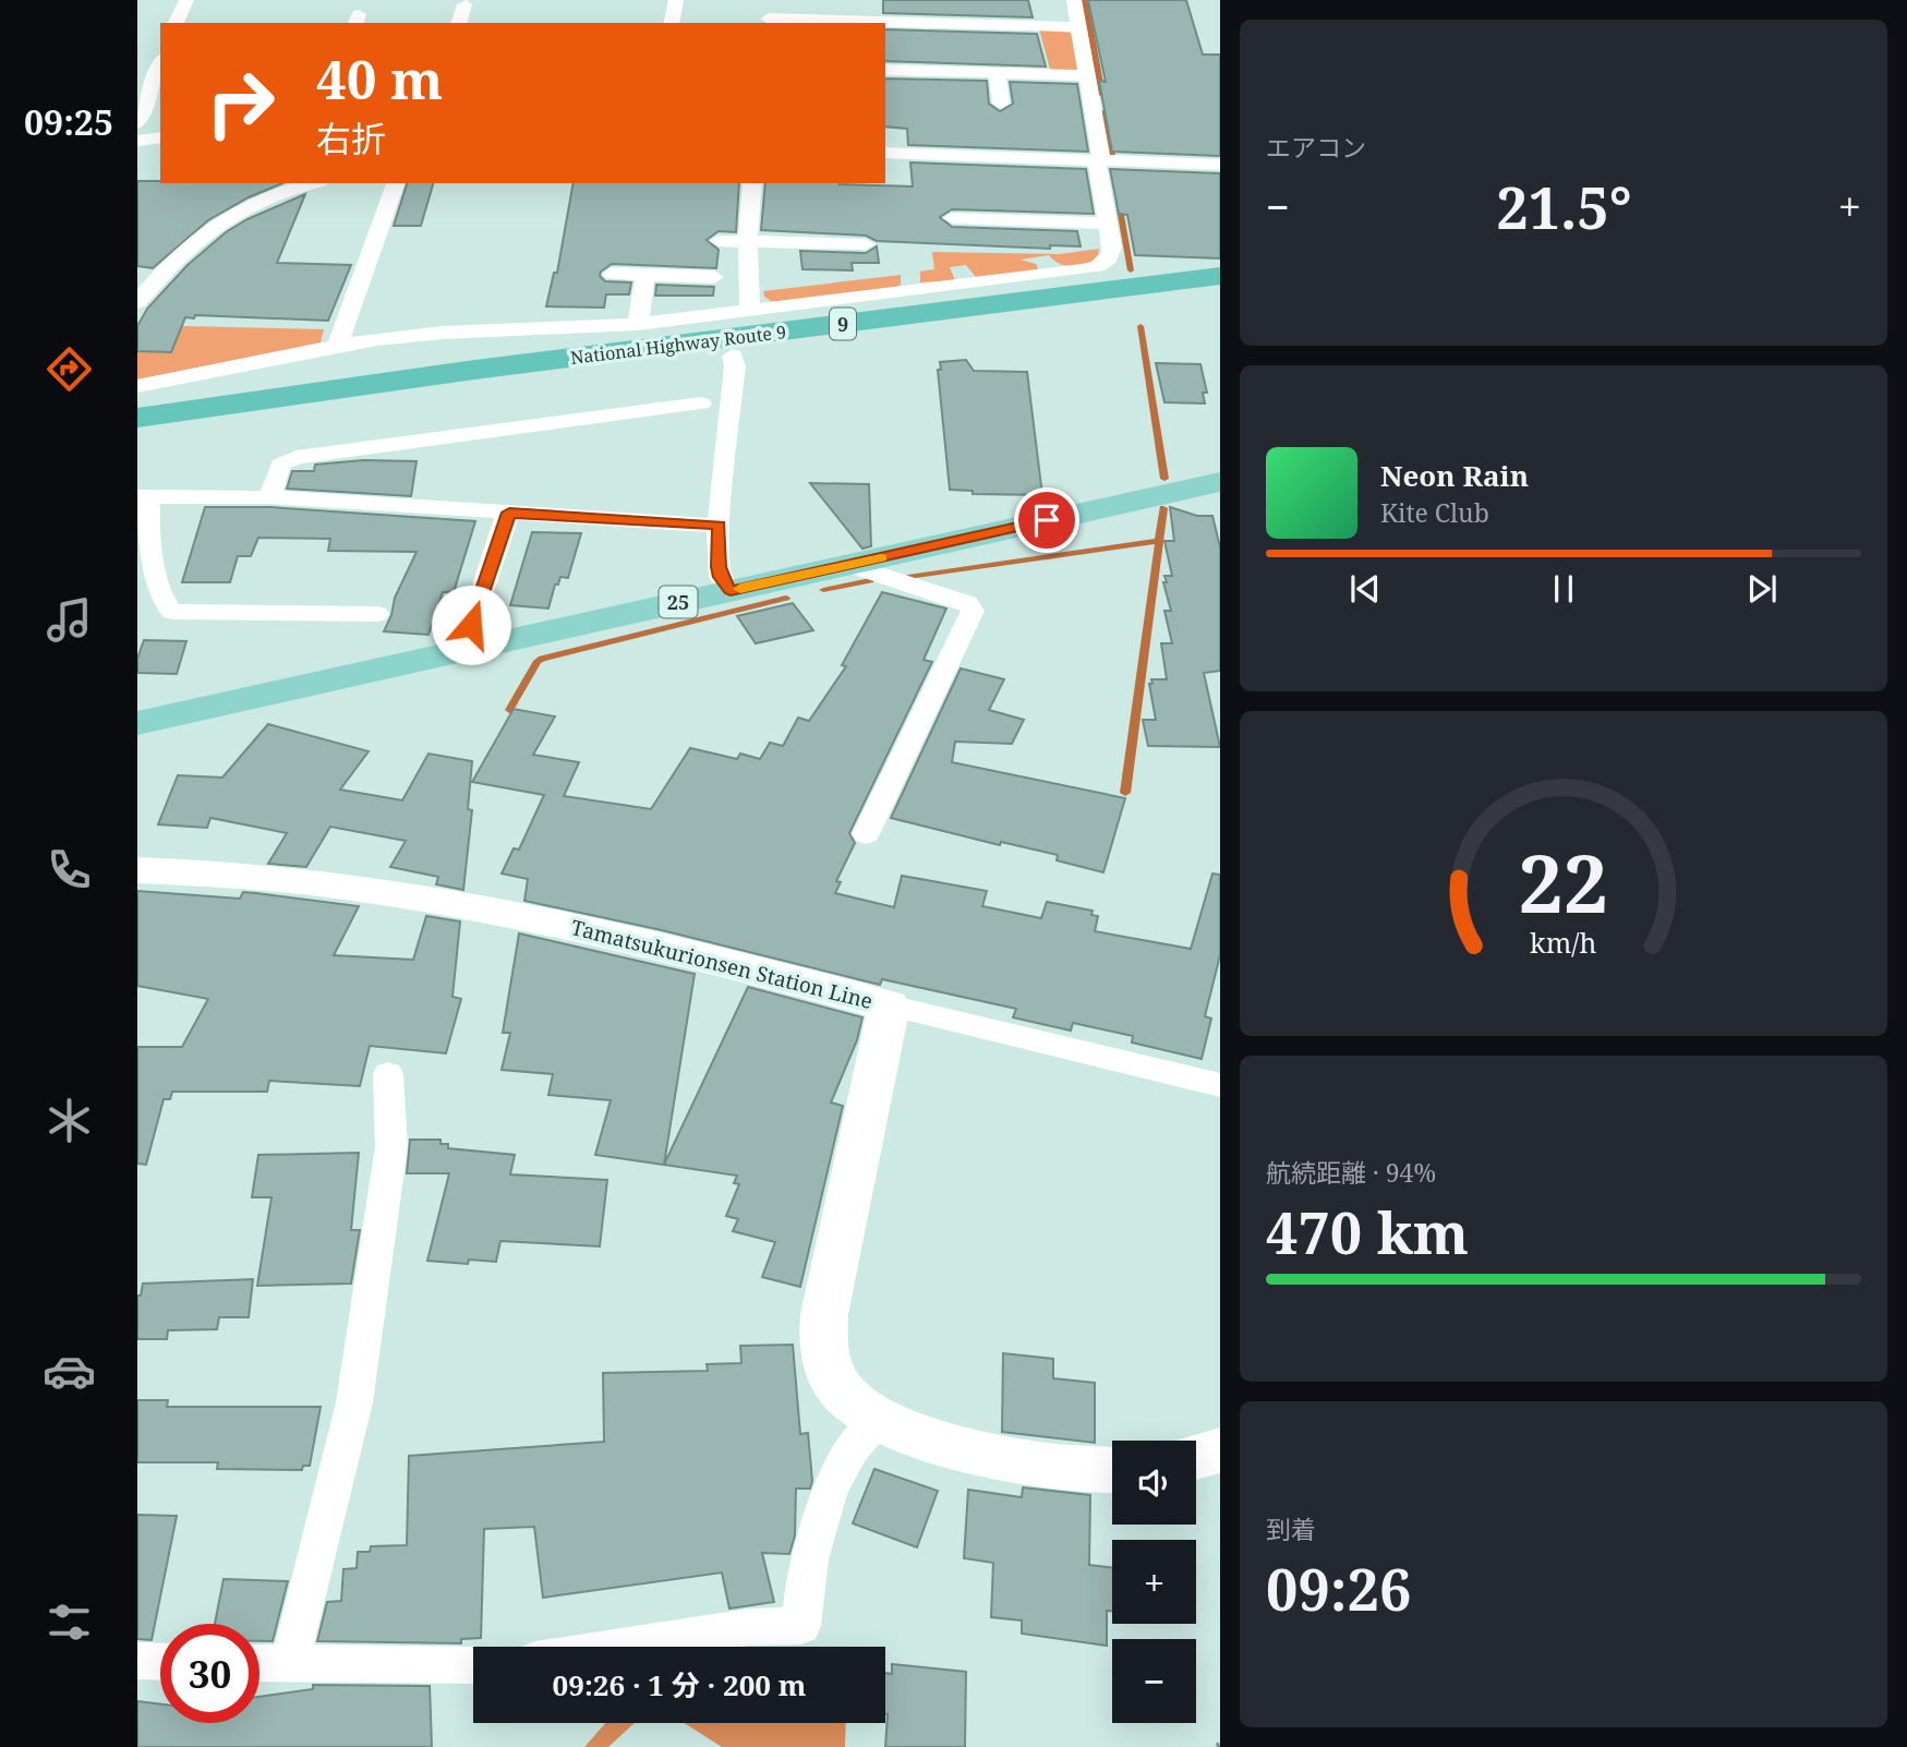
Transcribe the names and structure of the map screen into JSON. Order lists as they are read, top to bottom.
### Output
{
  "streets": {
    "highway": ["9", "National Highway Route 9"],
    "main road": ["25", "Tamatsukurionsen Station Line"]
  },
  "page": {
    "tabs": "09:25",
    "tile": [
      "エアコン",
      ["航続距離 · 94%", "470 km"],
      ["到着", "09:26"]
    ],
    "turn": ["40 m", "右折"],
    "heat": ["−", "21.5°", "+"],
    "song": ["Neon Rain", "Kite Club"],
    "map_buttons": ["+", "−"],
    "limit": "30",
    "trip": "09:26 · 1 分 · 200 m",
    "gauge": ["22", "km/h"]
  }
}
